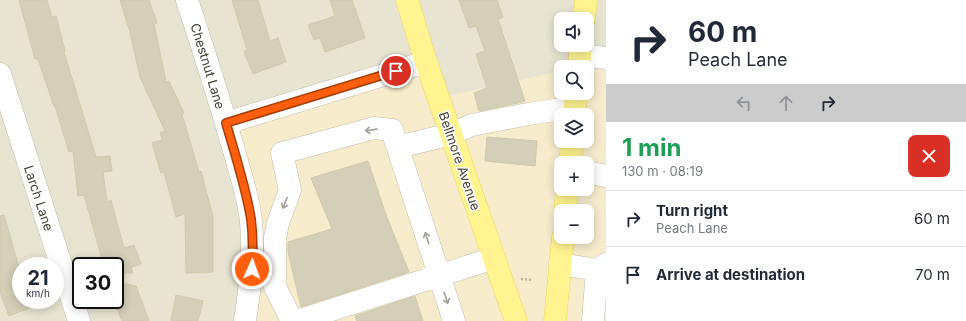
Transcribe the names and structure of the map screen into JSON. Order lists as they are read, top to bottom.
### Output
{
  "streets": {
    "main road": ["Bellmore Avenue"],
    "street": ["Chestnut Lane", "Larch Lane"]
  },
  "page": {
    "turn": ["60 m", "Peach Lane"],
    "map_buttons": ["+", "−"],
    "heading": ["1 min", "130 m · 08:19"],
    "list": [
      {
        "name": "Turn right",
        "note": "Peach Lane",
        "value": "60 m"
      },
      {
        "name": "Arrive at destination",
        "value": "70 m"
      }
    ],
    "speed": "21 km/h",
    "limit": "30"
  }
}
